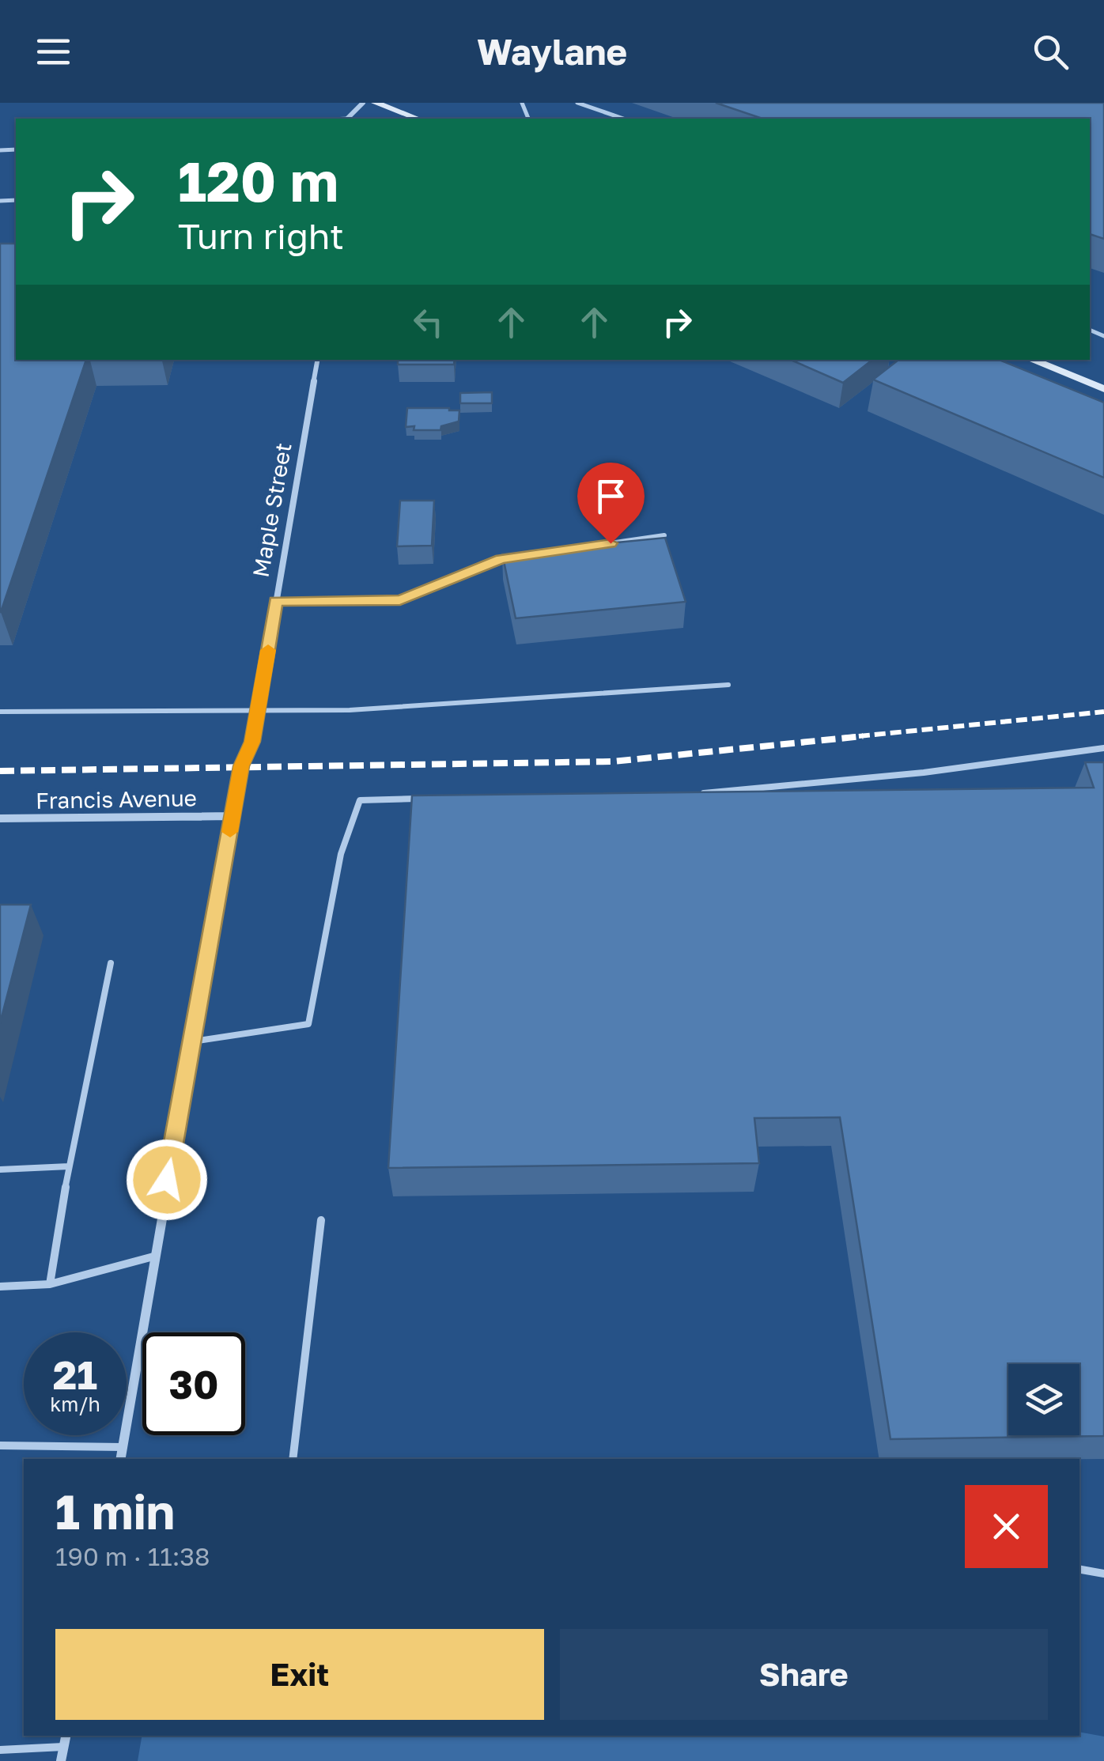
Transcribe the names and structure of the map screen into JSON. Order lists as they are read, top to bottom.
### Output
{
  "streets": {
    "street": ["Maple Street", "Francis Avenue"]
  },
  "crossings": [
    ["Maple Street", "Francis Avenue"]
  ],
  "page": {
    "header": "Waylane",
    "turn": ["120 m", "Turn right"],
    "speed": "21 km/h",
    "limit": "30",
    "heading": ["1 min", "190 m · 11:38"],
    "buttons": ["Exit", "Share"]
  }
}
